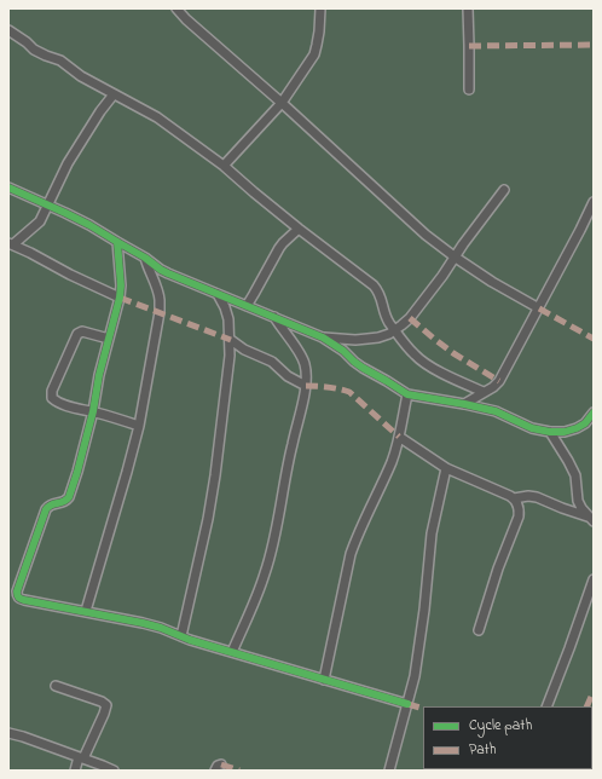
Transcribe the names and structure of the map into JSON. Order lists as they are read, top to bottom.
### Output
{
  "legend": ["Cycle path", "Path"]
}
